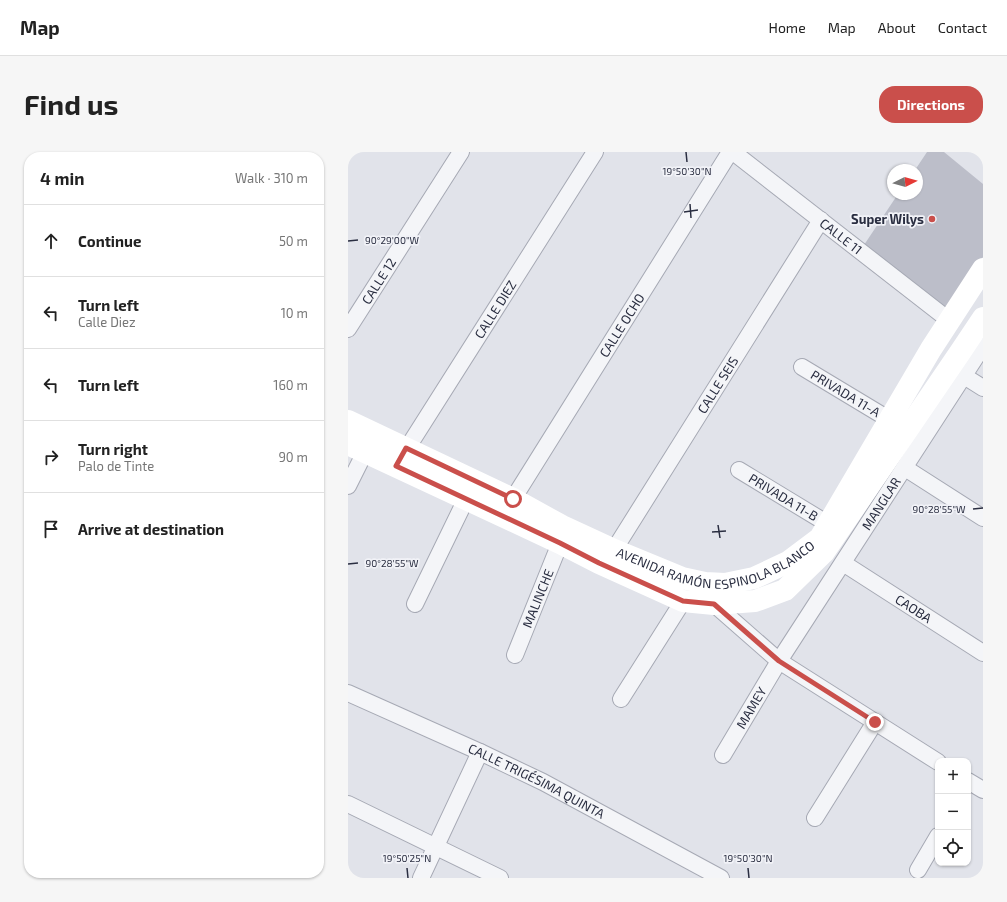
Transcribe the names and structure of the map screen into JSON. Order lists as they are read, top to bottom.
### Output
{
  "streets": {
    "main road": ["AVENIDA RAMÓN ESPINOLA BLANCO"],
    "street": [
      "CALLE 11",
      "CALLE 12",
      "CALLE DIEZ",
      "CALLE OCHO",
      "CALLE SEIS",
      "PRIVADA 11-A",
      "PRIVADA 11-B",
      "MANGLAR",
      "MALINCHE",
      "CAOBA",
      "MAMEY",
      "CALLE TRIGÉSIMA QUINTA"
    ]
  },
  "crossings": [
    ["CALLE 11", "CALLE OCHO"],
    ["CALLE 11", "CALLE SEIS"],
    ["CALLE 11", "AVENIDA RAMÓN ESPINOLA BLANCO"],
    ["CALLE DIEZ", "AVENIDA RAMÓN ESPINOLA BLANCO"],
    ["CALLE OCHO", "AVENIDA RAMÓN ESPINOLA BLANCO"],
    ["CALLE SEIS", "AVENIDA RAMÓN ESPINOLA BLANCO"],
    ["PRIVADA 11-A", "AVENIDA RAMÓN ESPINOLA BLANCO"],
    ["PRIVADA 11-B", "AVENIDA RAMÓN ESPINOLA BLANCO"],
    ["MANGLAR", "CAOBA"],
    ["MANGLAR", "MAMEY"],
    ["AVENIDA RAMÓN ESPINOLA BLANCO", "MALINCHE"]
  ],
  "places": ["Super Wilys"],
  "north": "right",
  "page": {
    "header": "Map",
    "nav": [
      "Home",
      "Map",
      "About",
      "Contact"
    ],
    "buttons": "Directions",
    "title": "Find us",
    "heading": ["4 min", "Walk · 310 m"],
    "list": [
      ["Continue", "50 m"],
      ["Turn left", "Calle Diez", "10 m"],
      ["Turn left", "160 m"],
      ["Turn right", "Palo de Tinte", "90 m"],
      "Arrive at destination"
    ],
    "map_buttons": ["+", "−"]
  },
  "coordinates": [
    "19°50'30\"N",
    "90°29'00\"W",
    "90°28'55\"W",
    "19°50'25\"N"
  ]
}
